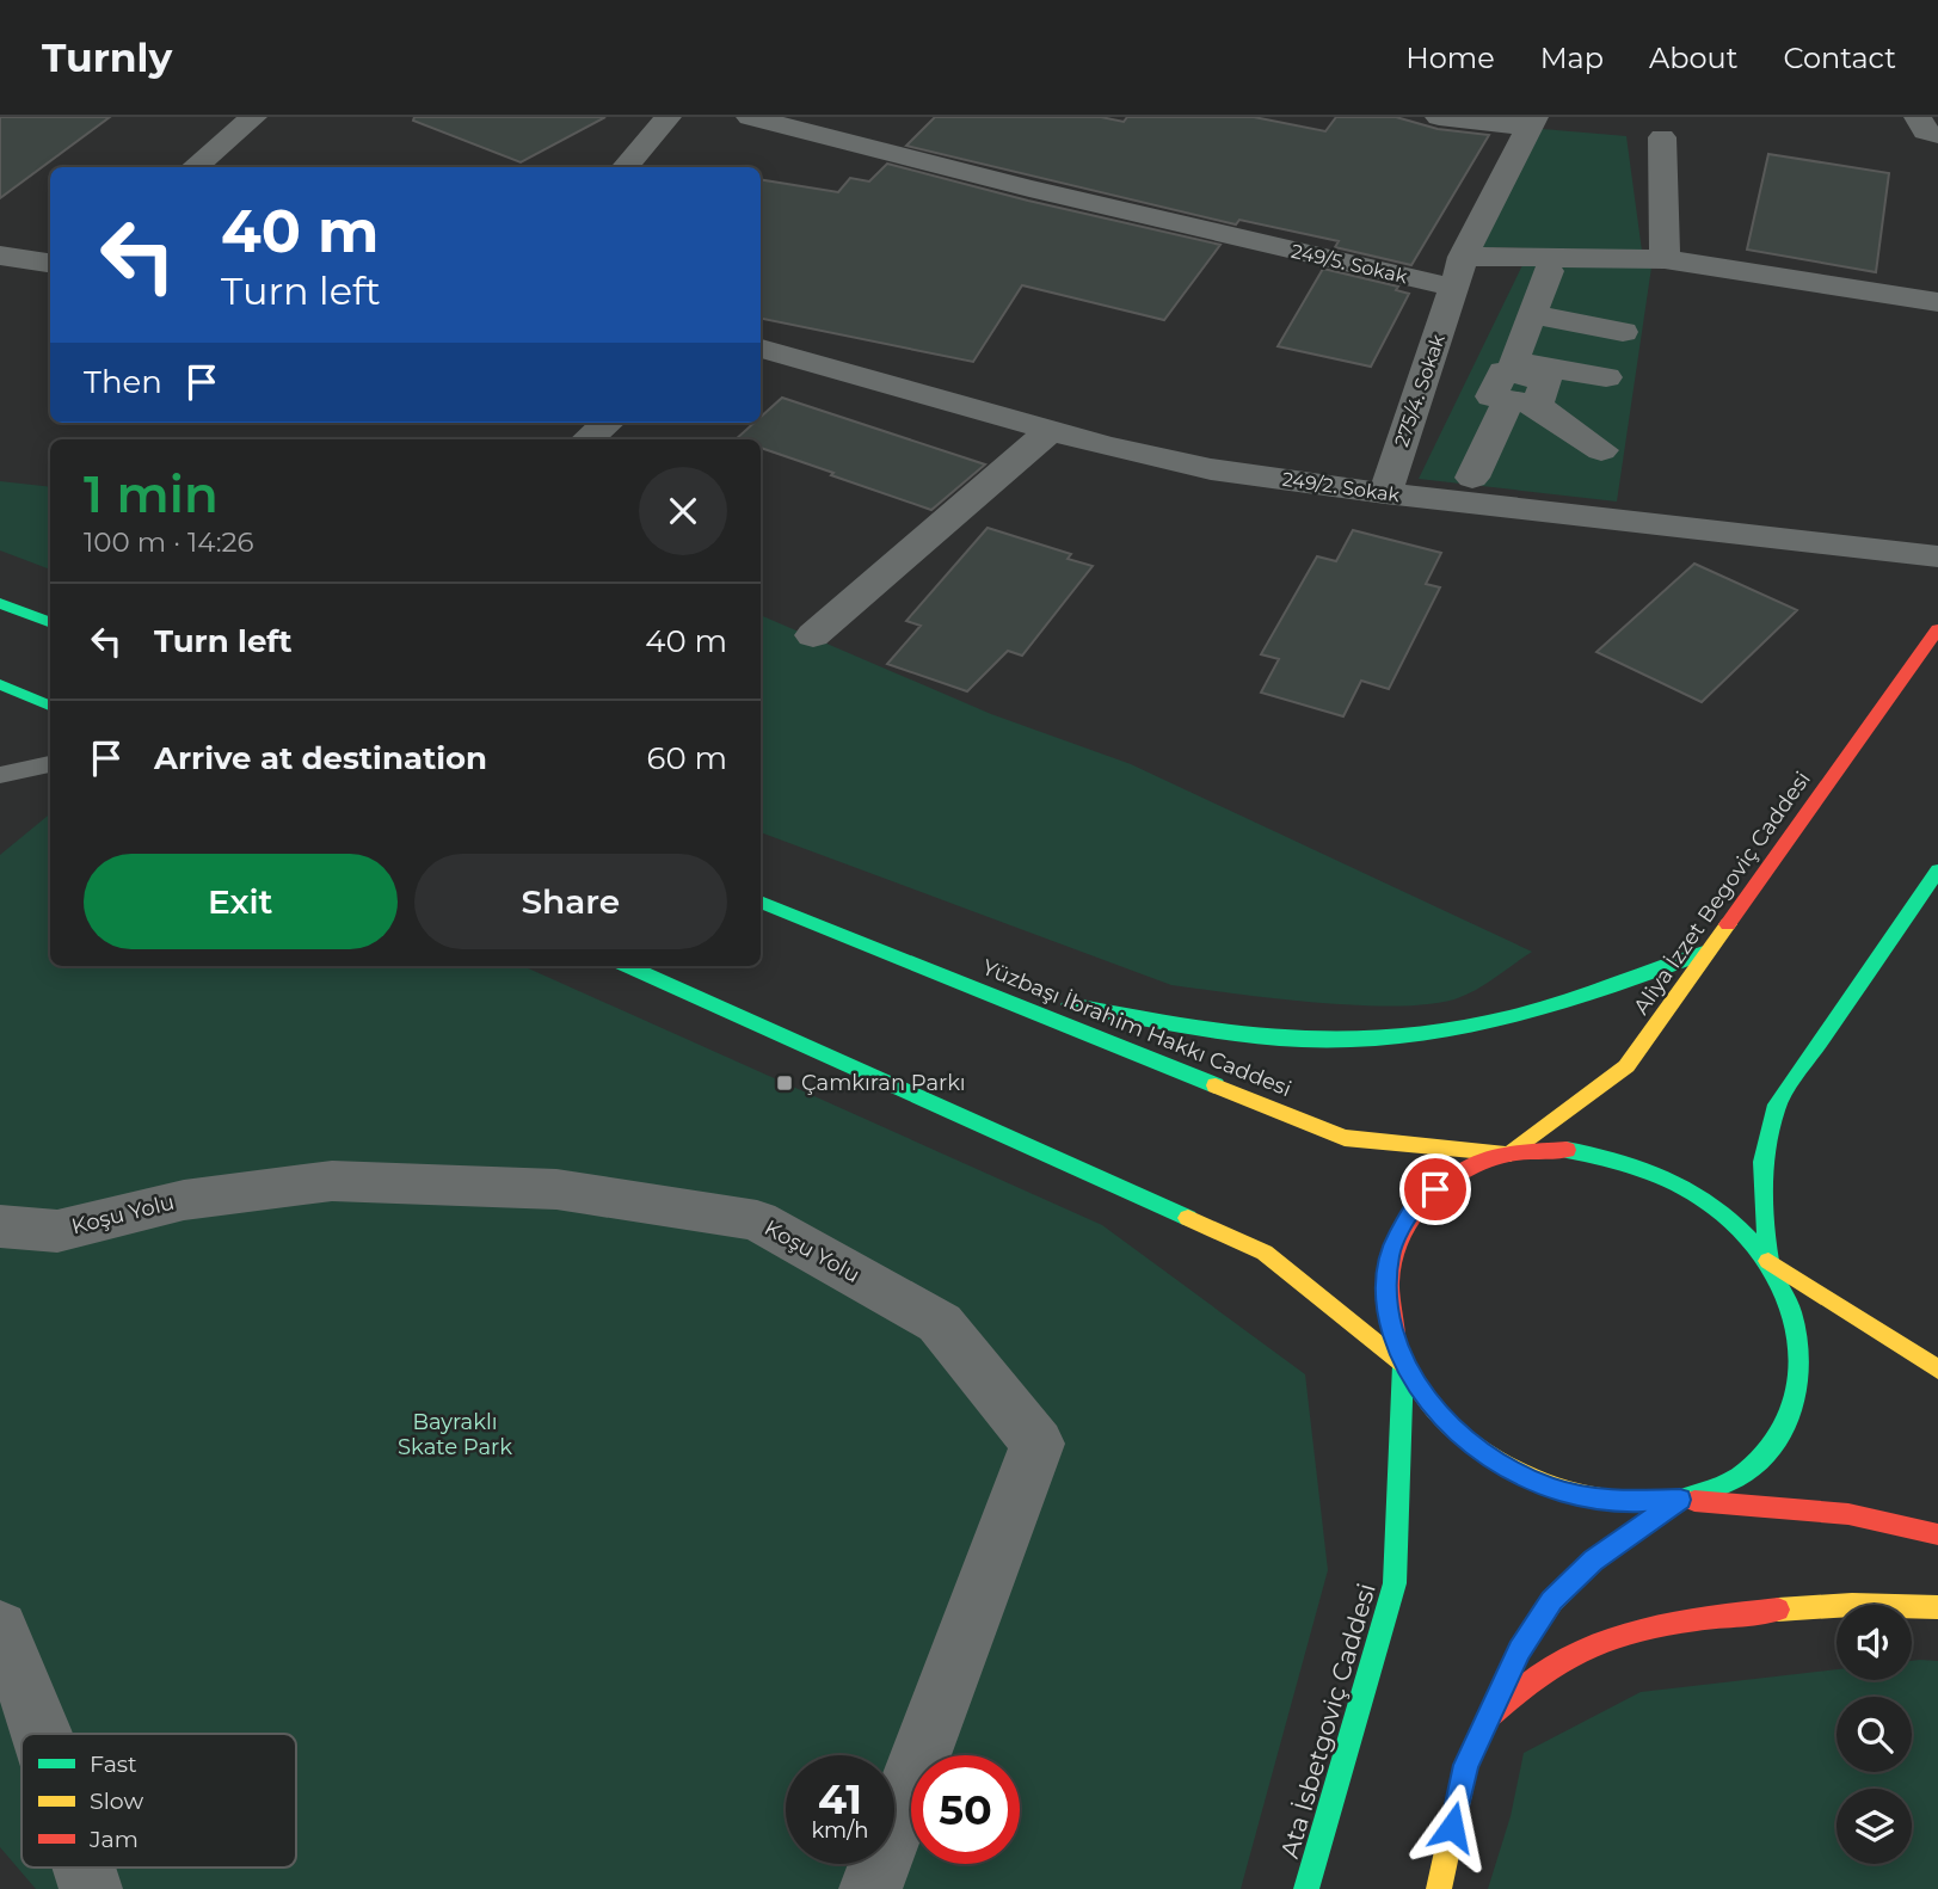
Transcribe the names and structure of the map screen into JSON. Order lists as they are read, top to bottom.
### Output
{
  "streets": {
    "main road": ["Aliya İzzet Begoviç Caddesi", "Yüzbaşı İbrahim Hakkı Caddesi", "Ata İsbetgoviç Caddesi"],
    "street": [
      "249/5. Sokak",
      "275/4. Sokak",
      "249/2. Sokak",
      "Koşu Yolu"
    ]
  },
  "crossings": [
    ["249/5. Sokak", "275/4. Sokak"],
    ["275/4. Sokak", "249/2. Sokak"],
    ["Aliya İzzet Begoviç Caddesi", "Yüzbaşı İbrahim Hakkı Caddesi"]
  ],
  "parks": ["Bayraklı Skate Park"],
  "places": {
    "transit": ["Çamkıran Parkı"]
  },
  "legend": ["Fast", "Slow", "Jam"],
  "page": {
    "header": "Turnly",
    "nav": [
      "Home",
      "Map",
      "About",
      "Contact"
    ],
    "turn": ["40 m", "Turn left"],
    "then": "Then",
    "heading": ["1 min", "100 m · 14:26"],
    "list": [
      {
        "name": "Turn left",
        "value": "40 m"
      },
      {
        "name": "Arrive at destination",
        "value": "60 m"
      }
    ],
    "buttons": ["Exit", "Share"],
    "speed": "41 km/h",
    "limit": "50"
  }
}
